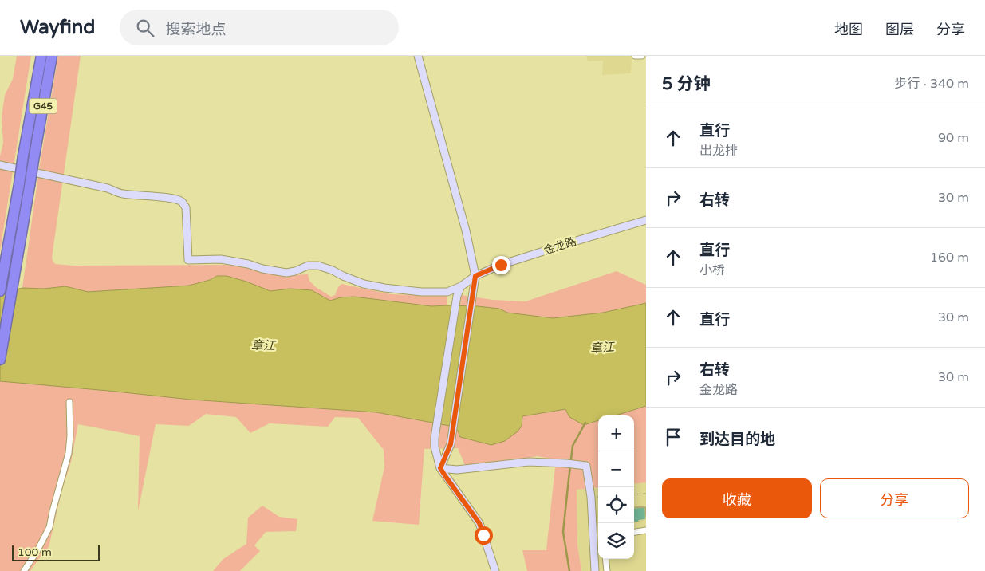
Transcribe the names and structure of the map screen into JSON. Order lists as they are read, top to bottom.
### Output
{
  "streets": {
    "highway": ["G45"],
    "street": ["金龙路"]
  },
  "water": ["章江"],
  "scale_bar": "100 m",
  "page": {
    "header": "Wayfind",
    "search": "搜索地点",
    "nav": ["地图", "图层", "分享"],
    "heading": ["5 分钟", "步行 · 340 m"],
    "list": [
      ["直行", "出龙排", "90 m"],
      ["右转", "30 m"],
      ["直行", "小桥", "160 m"],
      ["直行", "30 m"],
      ["右转", "金龙路", "30 m"],
      "到达目的地"
    ],
    "map_buttons": ["+", "−"],
    "buttons": ["收藏", "分享"],
    "scale": "100 m"
  }
}
